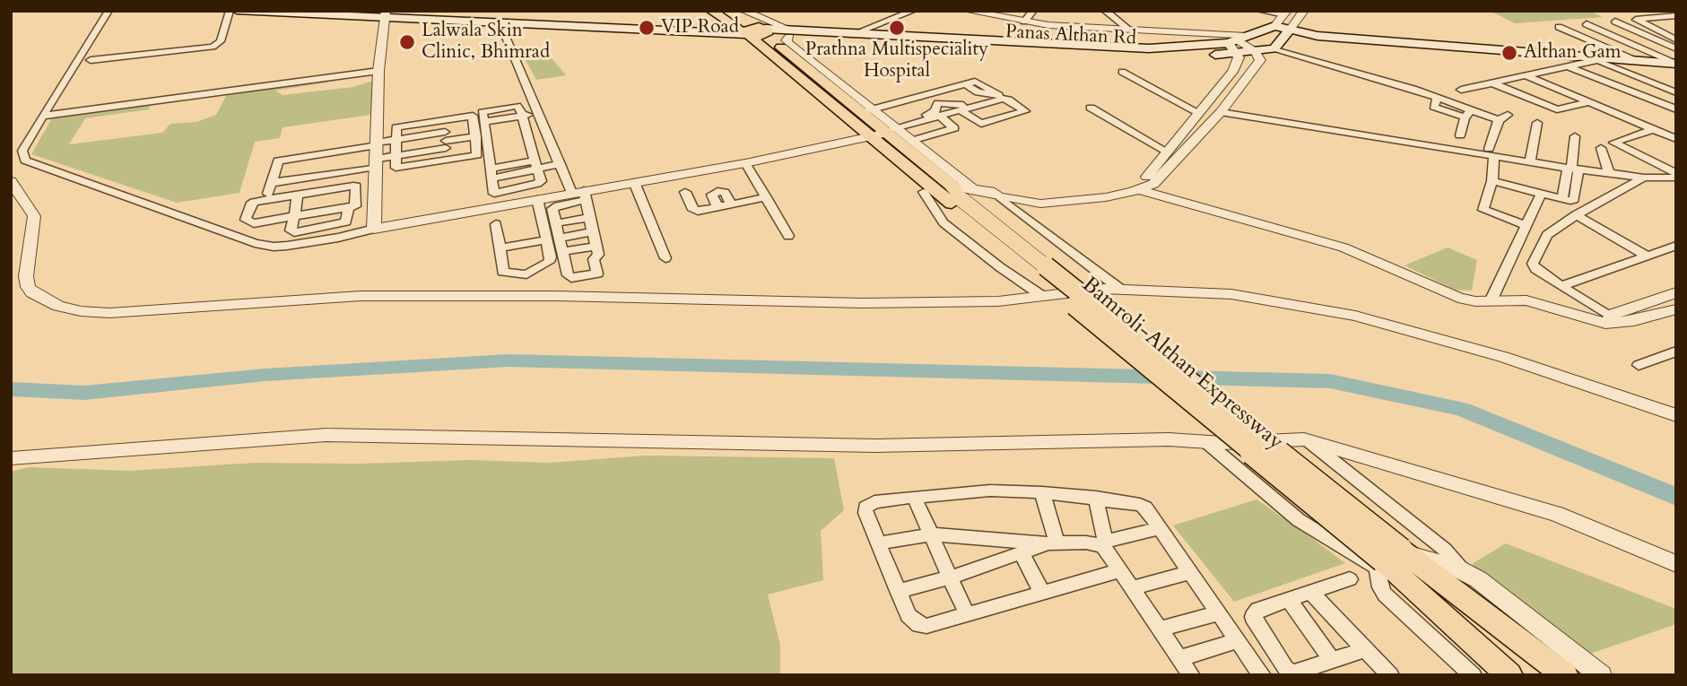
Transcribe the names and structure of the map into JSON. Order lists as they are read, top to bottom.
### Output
{
  "streets": {
    "main road": ["Panas Althan Rd", "Bamroli-Althan Expressway"]
  },
  "places": [
    "VIP Road",
    "Prathna Multispeciality Hospital",
    "Lalwala Skin Clinic, Bhimrad",
    "Althan Gam"
  ]
}
